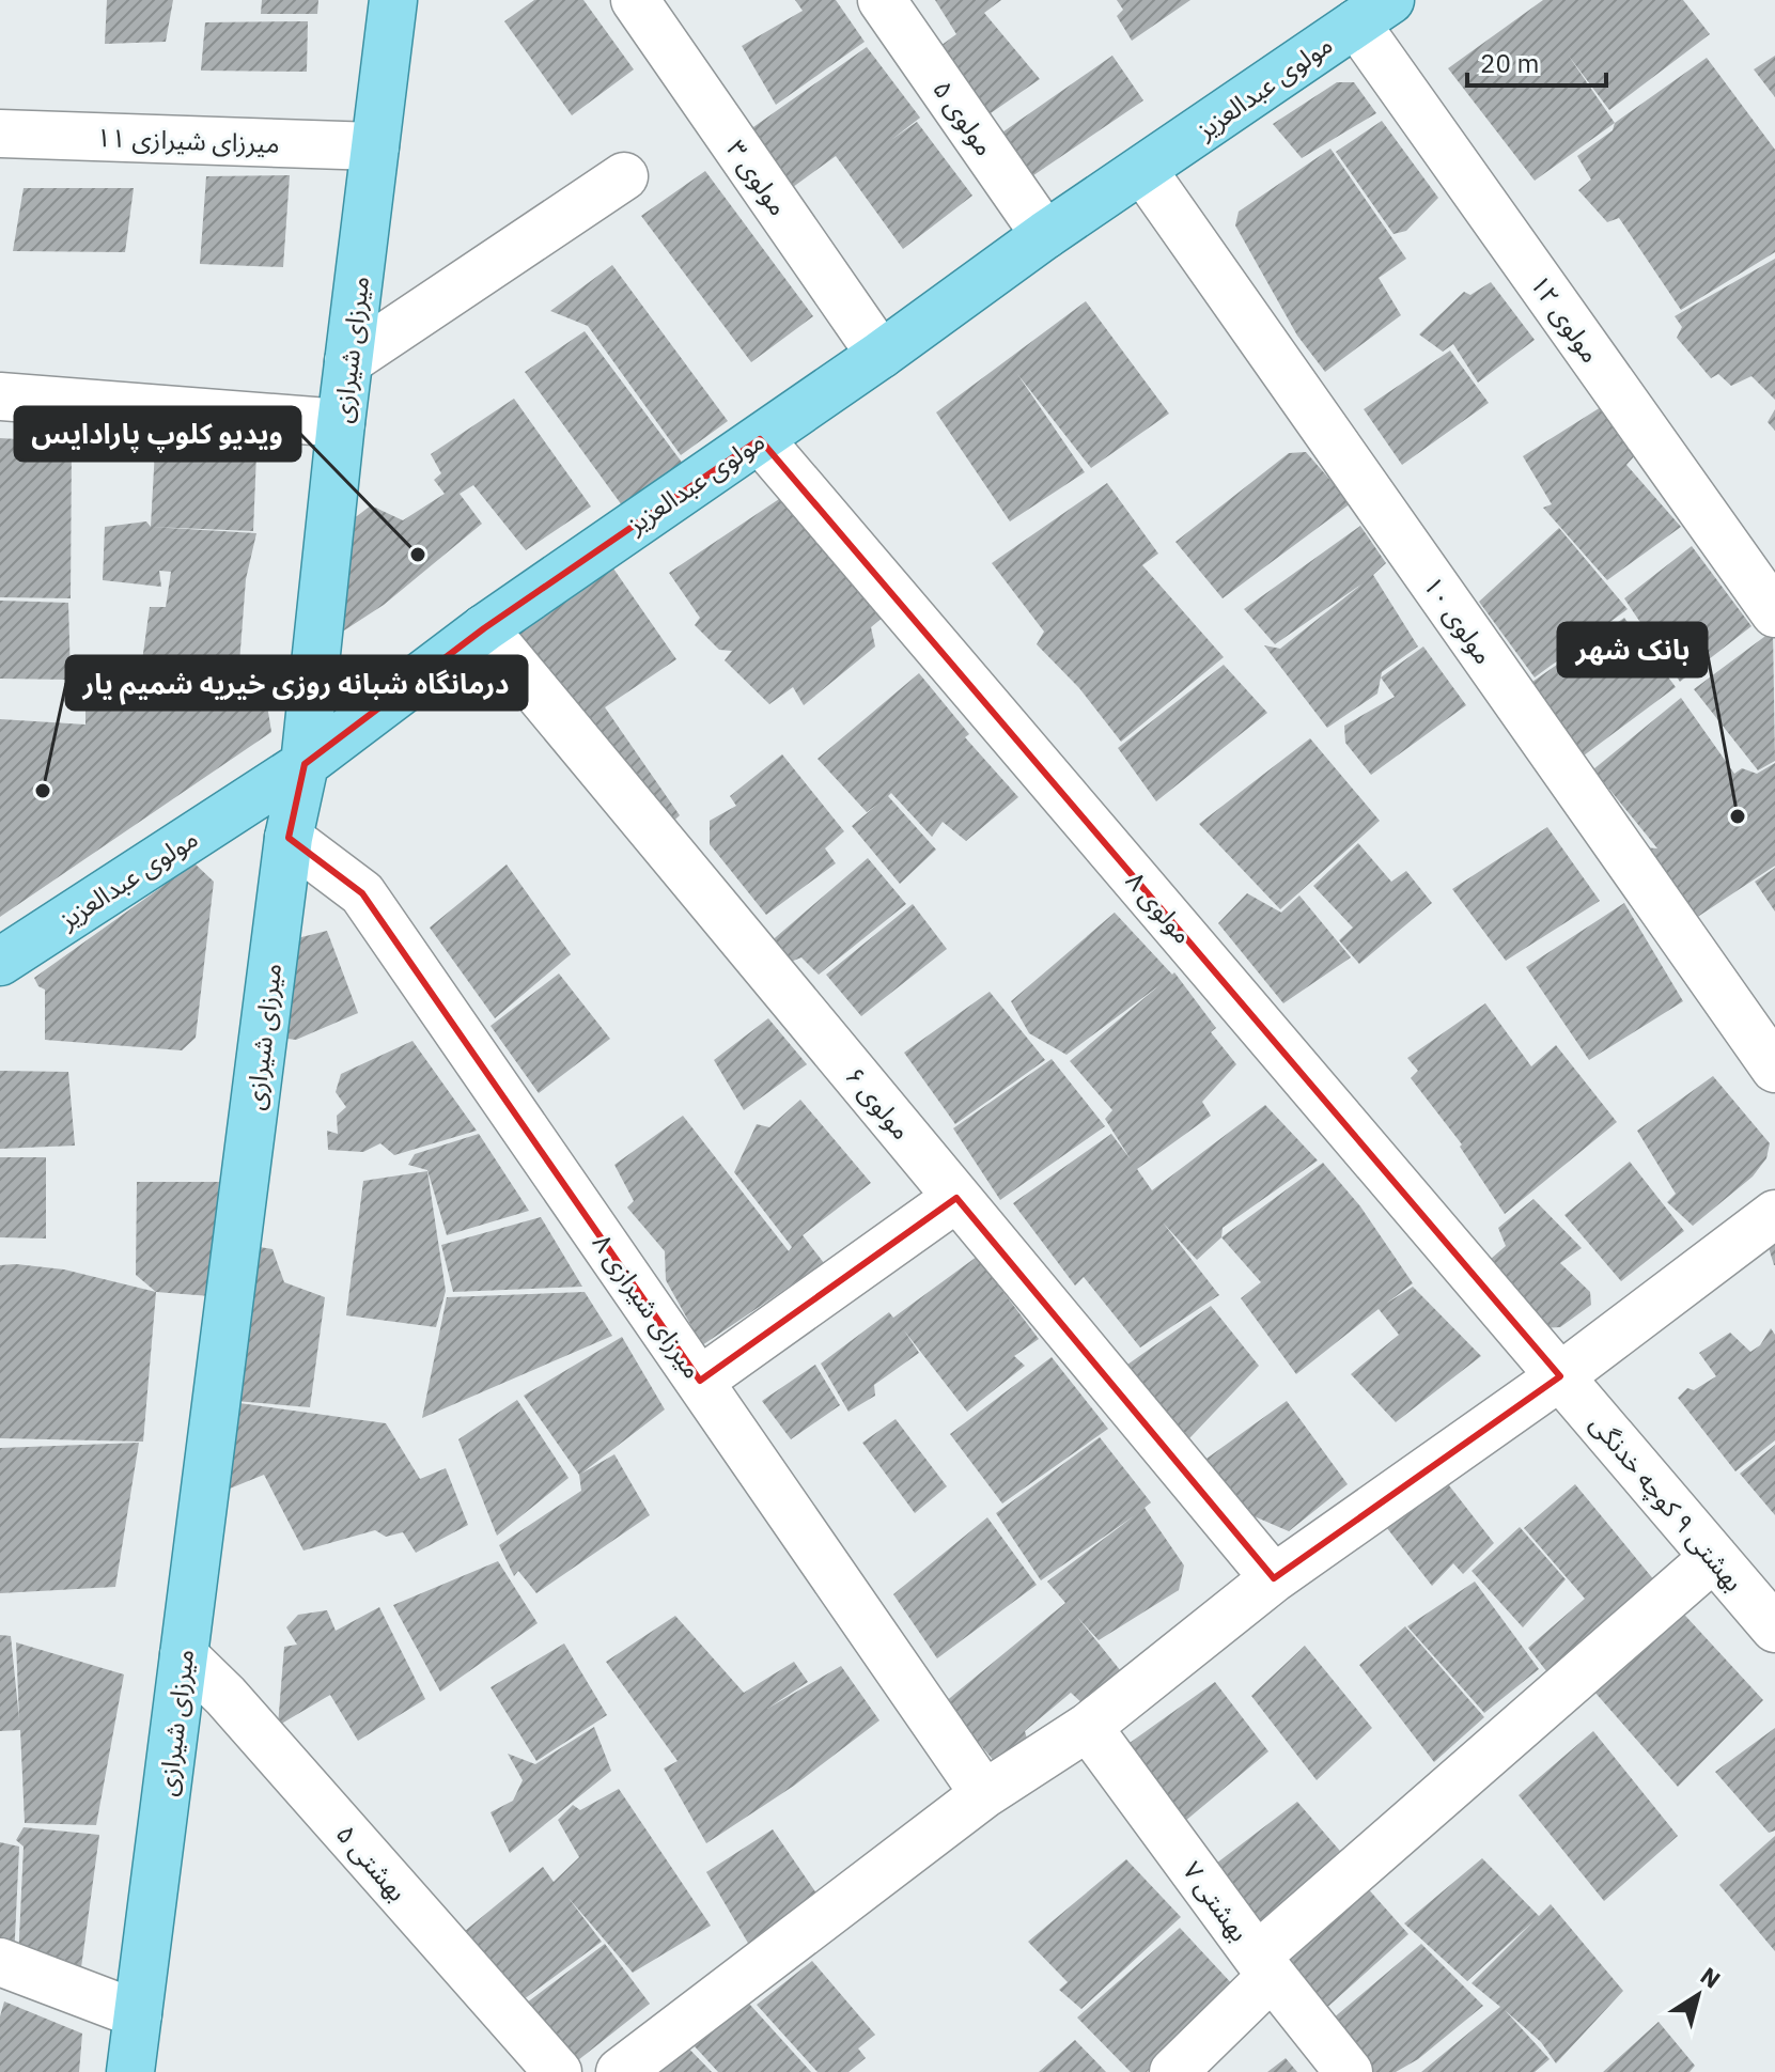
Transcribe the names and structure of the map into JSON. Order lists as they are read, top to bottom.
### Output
{
  "streets": {
    "main road": ["مولوی عبدالعزیز", "میرزای شیرازی"],
    "street": [
      "مولوی ۵",
      "میرزای شیرازی ۱۱",
      "مولوی ۳",
      "مولوی ۱۲",
      "مولوی ۱۰",
      "مولوی ۸",
      "مولوی ۶",
      "میرزای شیرازی ۸",
      "بهشتی ۹ کوچه خدنگی",
      "بهشتی ۵",
      "بهشتی ۷"
    ]
  },
  "crossings": [
    ["مولوی عبدالعزیز", "مولوی ۵"],
    ["مولوی عبدالعزیز", "مولوی ۳"],
    ["مولوی عبدالعزیز", "مولوی ۱۲"],
    ["مولوی عبدالعزیز", "میرزای شیرازی"],
    ["مولوی عبدالعزیز", "مولوی ۱۰"],
    ["مولوی عبدالعزیز", "مولوی ۸"],
    ["مولوی عبدالعزیز", "مولوی ۶"],
    ["میرزای شیرازی ۱۱", "میرزای شیرازی"],
    ["میرزای شیرازی", "میرزای شیرازی ۸"],
    ["میرزای شیرازی", "بهشتی ۵"],
    ["مولوی ۸", "بهشتی ۹ کوچه خدنگی"]
  ],
  "places": ["ویدیو کلوپ پارادایس", "درمانگاه شبانه روزی خیریه شمیم یار", "بانک شهر"],
  "scale_bar": "20 m",
  "north": "top right"
}
